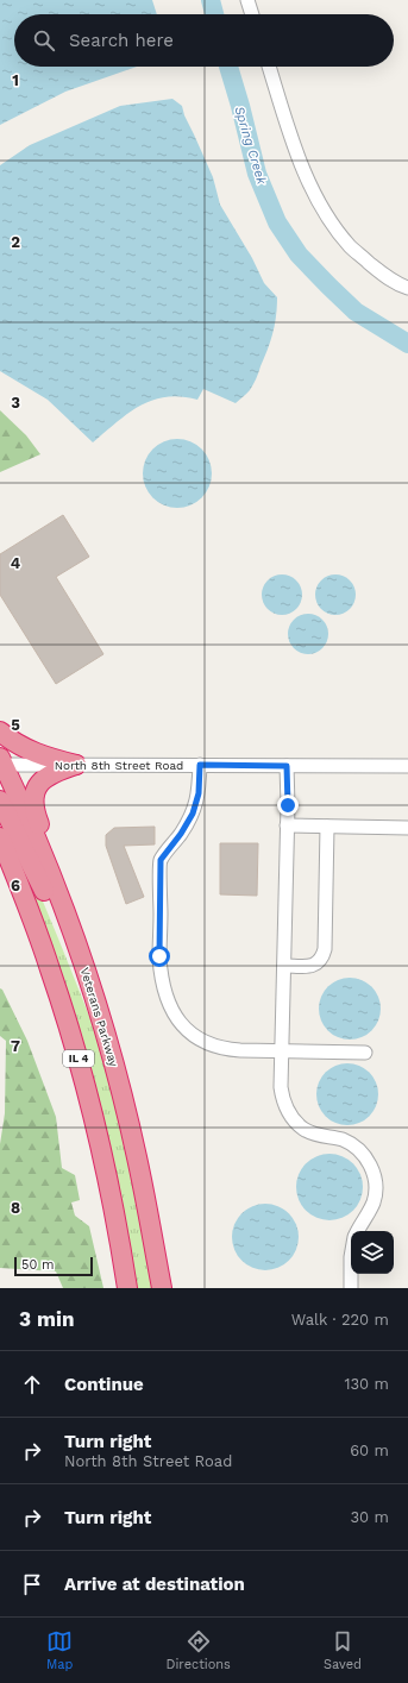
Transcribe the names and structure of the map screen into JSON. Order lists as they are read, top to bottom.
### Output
{
  "streets": {
    "highway": ["Veterans Parkway", "IL 4"],
    "street": ["North 8th Street Road"]
  },
  "crossings": [
    ["North 8th Street Road", "Veterans Parkway"]
  ],
  "water": ["Spring Creek"],
  "scale_bar": "50 m",
  "page": {
    "search": "Search here",
    "scale": "50 m",
    "heading": ["3 min", "Walk · 220 m"],
    "list": [
      ["Continue", "130 m"],
      ["Turn right", "North 8th Street Road", "60 m"],
      ["Turn right", "30 m"],
      "Arrive at destination"
    ],
    "nav": ["Map", "Directions", "Saved"]
  },
  "grid": {
    "rows": [
      "1",
      "2",
      "3",
      "4",
      "5",
      "6",
      "7",
      "8"
    ]
  }
}
